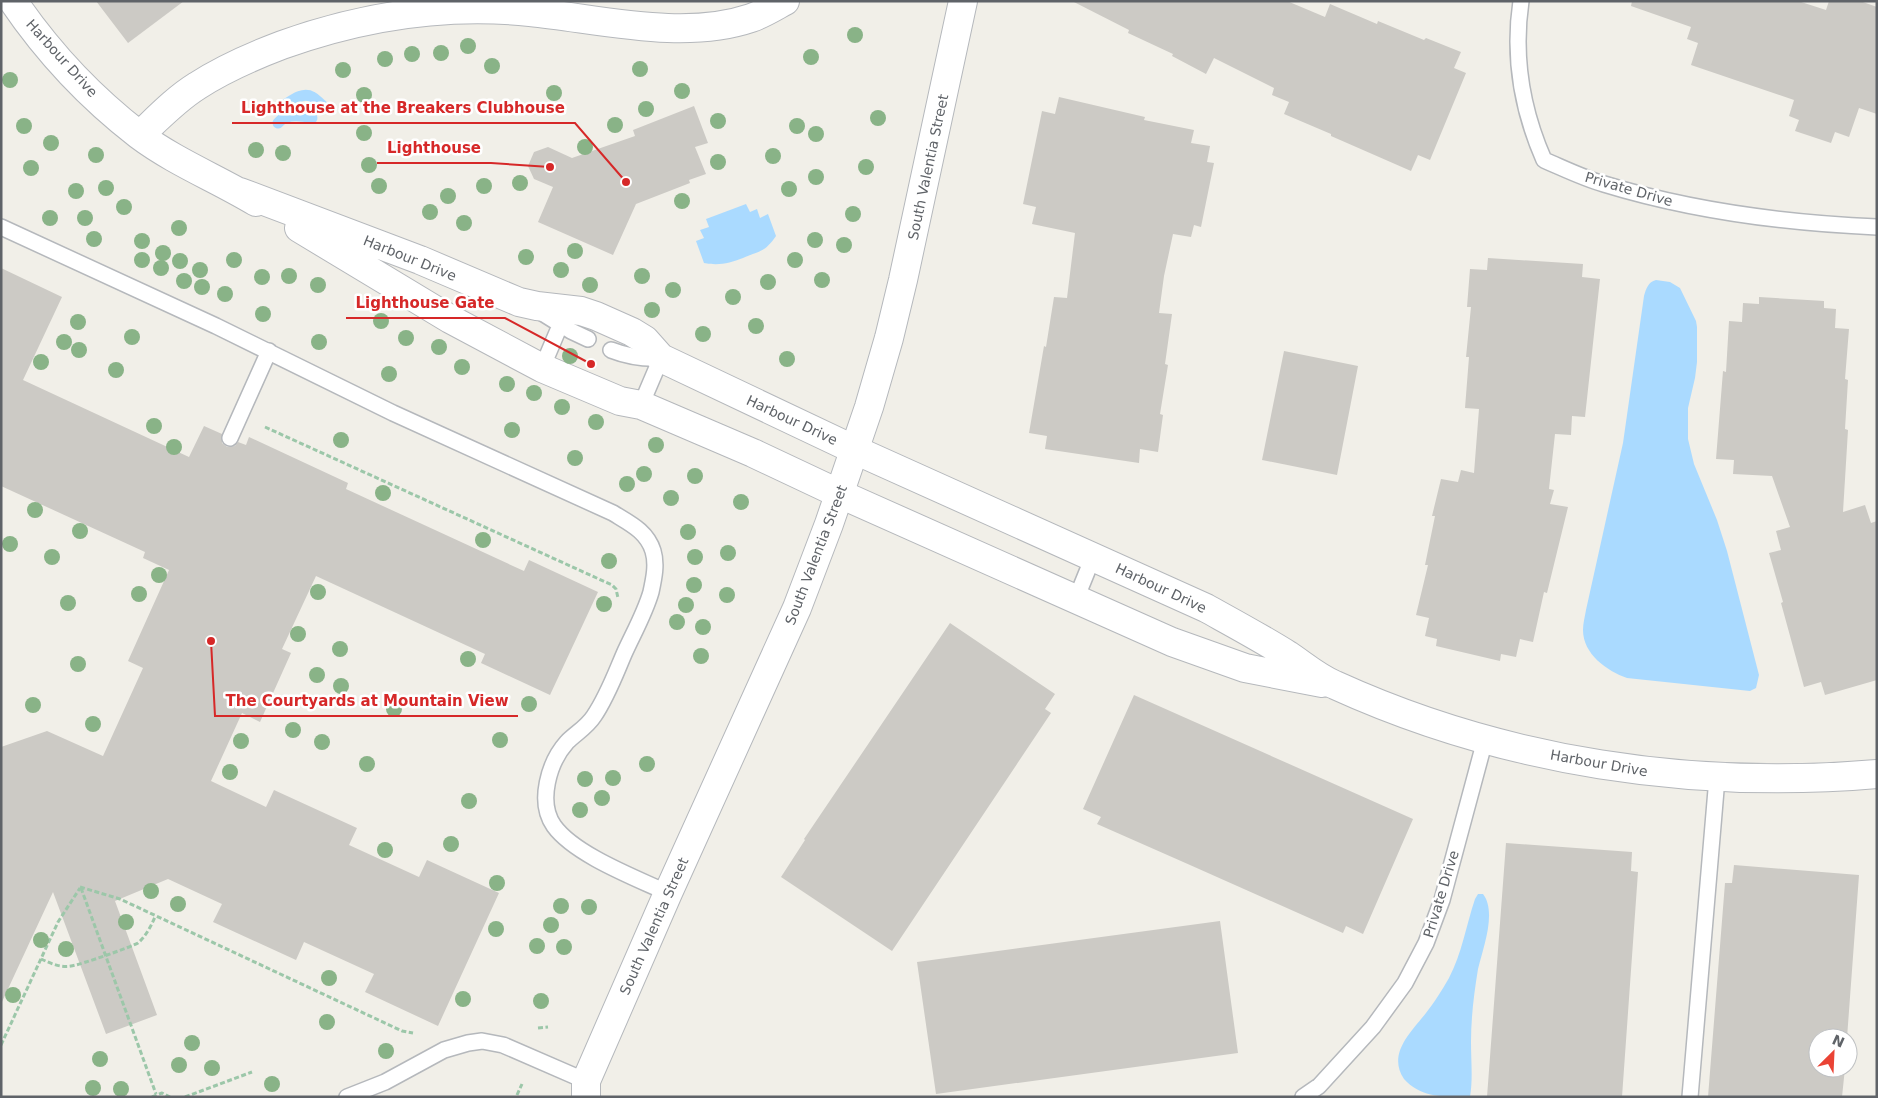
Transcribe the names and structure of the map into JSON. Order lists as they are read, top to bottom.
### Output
{
  "streets": {
    "street": ["Harbour Drive", "South Valentia Street"],
    "lane": ["Private Drive"]
  },
  "crossings": [
    ["Harbour Drive", "South Valentia Street"],
    ["Harbour Drive", "Private Drive"]
  ],
  "places": [
    "Lighthouse",
    "Lighthouse at the Breakers Clubhouse",
    "Lighthouse Gate",
    "The Courtyards at Mountain View"
  ],
  "north": "top right"
}
